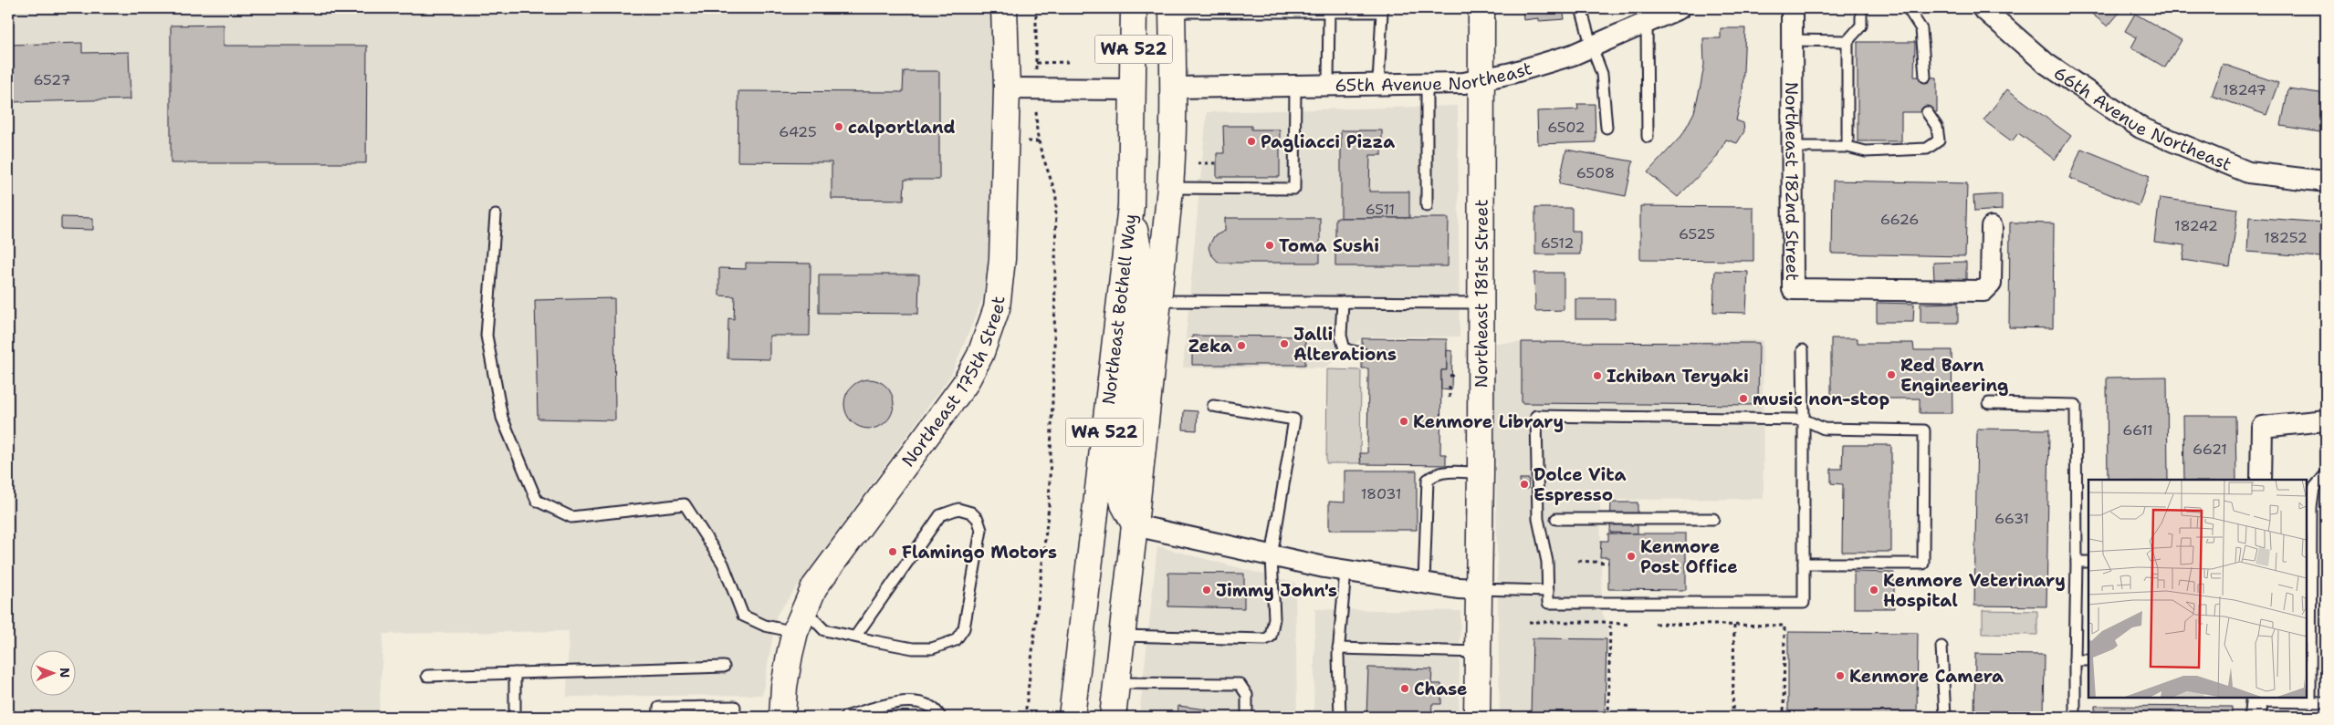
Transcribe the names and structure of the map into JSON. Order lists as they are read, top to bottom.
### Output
{
  "streets": {
    "main road": [
      "WA 522",
      "Northeast 181st Street",
      "Northeast Bothell Way",
      "Northeast 175th Street"
    ],
    "street": ["65th Avenue Northeast", "66th Avenue Northeast", "Northeast 182nd Street"]
  },
  "crossings": [
    ["WA 522", "65th Avenue Northeast"],
    ["65th Avenue Northeast", "Northeast 181st Street"]
  ],
  "places": [
    "calportland",
    "Pagliacci Pizza",
    "Toma Sushi",
    "Jalli Alterations",
    "Zeka",
    "Red Barn Engineering",
    "Ichiban Teryaki",
    "music non-stop",
    "Kenmore Library",
    "Dolce Vita Espresso",
    "Flamingo Motors",
    "Kenmore Post Office",
    "Jimmy John's",
    "Kenmore Veterinary Hospital",
    "Kenmore Camera",
    "Chase"
  ],
  "house_numbers": [
    "6527",
    "18247",
    "6502",
    "6425",
    "6508",
    "6511",
    "6626",
    "18242",
    "6525",
    "18252",
    "6512",
    "6611",
    "6621",
    "18031",
    "6631"
  ],
  "north": "right"
}
